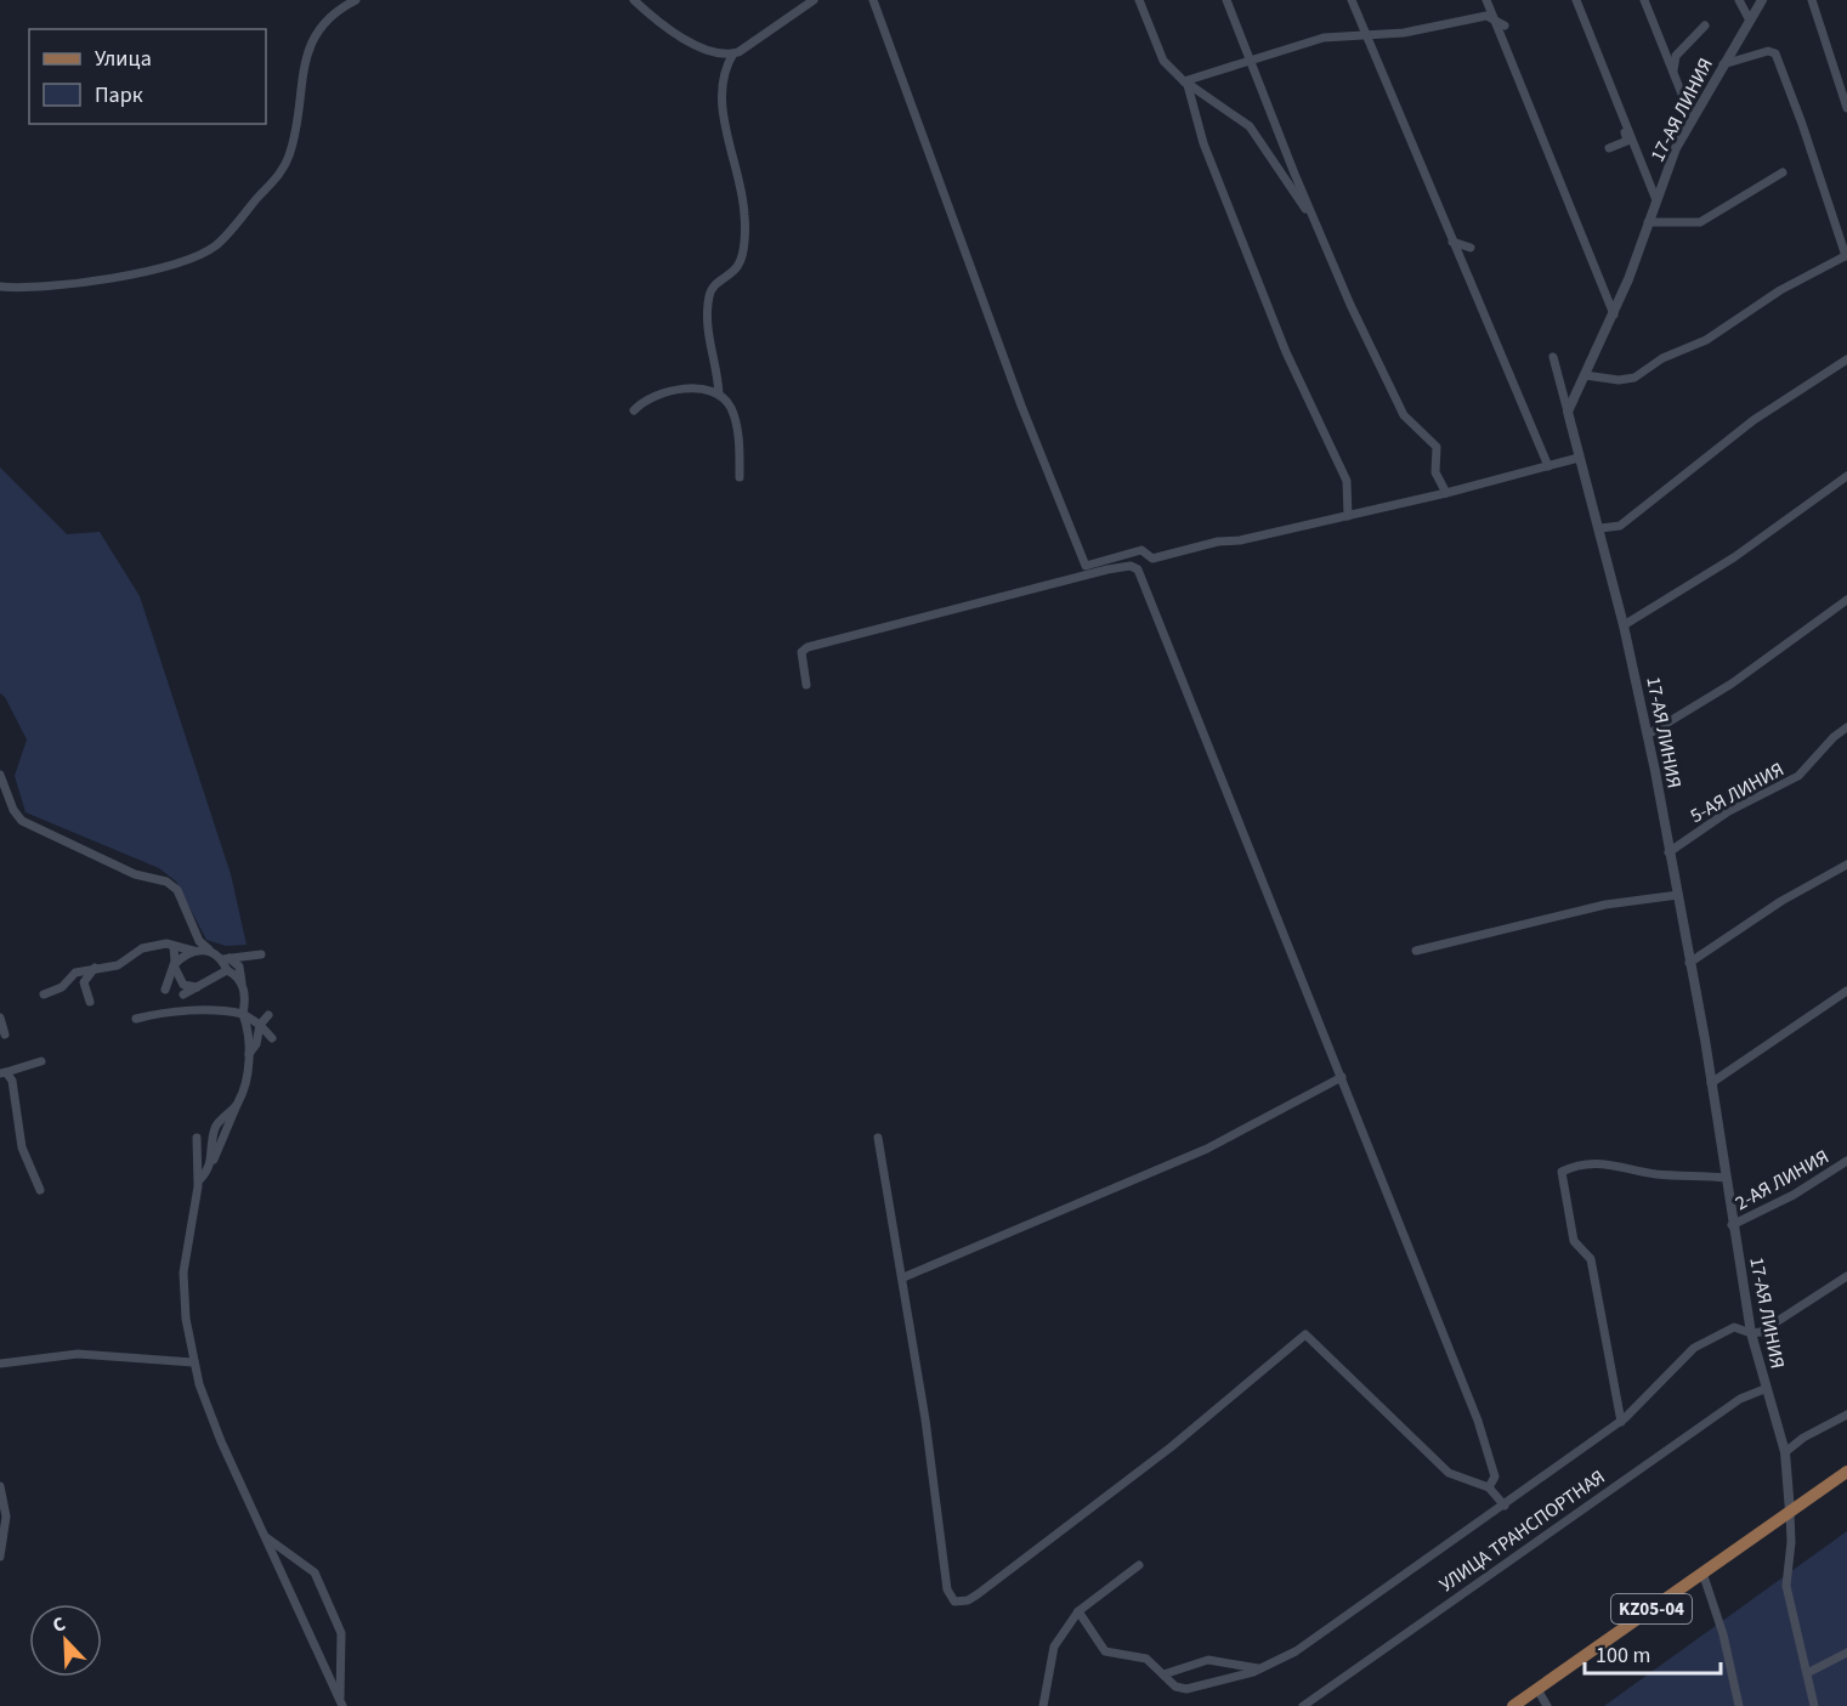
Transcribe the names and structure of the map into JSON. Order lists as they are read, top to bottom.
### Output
{
  "streets": {
    "main road": ["KZ05-04"],
    "street": [
      "17-АЯ ЛИНИЯ",
      "5-АЯ ЛИНИЯ",
      "2-АЯ ЛИНИЯ",
      "УЛИЦА ТРАНСПОРТНАЯ"
    ]
  },
  "crossings": [
    ["17-АЯ ЛИНИЯ", "5-АЯ ЛИНИЯ"],
    ["17-АЯ ЛИНИЯ", "2-АЯ ЛИНИЯ"],
    ["17-АЯ ЛИНИЯ", "УЛИЦА ТРАНСПОРТНАЯ"],
    ["17-АЯ ЛИНИЯ", "KZ05-04"]
  ],
  "legend": ["Улица", "Парк"],
  "scale_bar": "100 m",
  "north": "top left"
}
